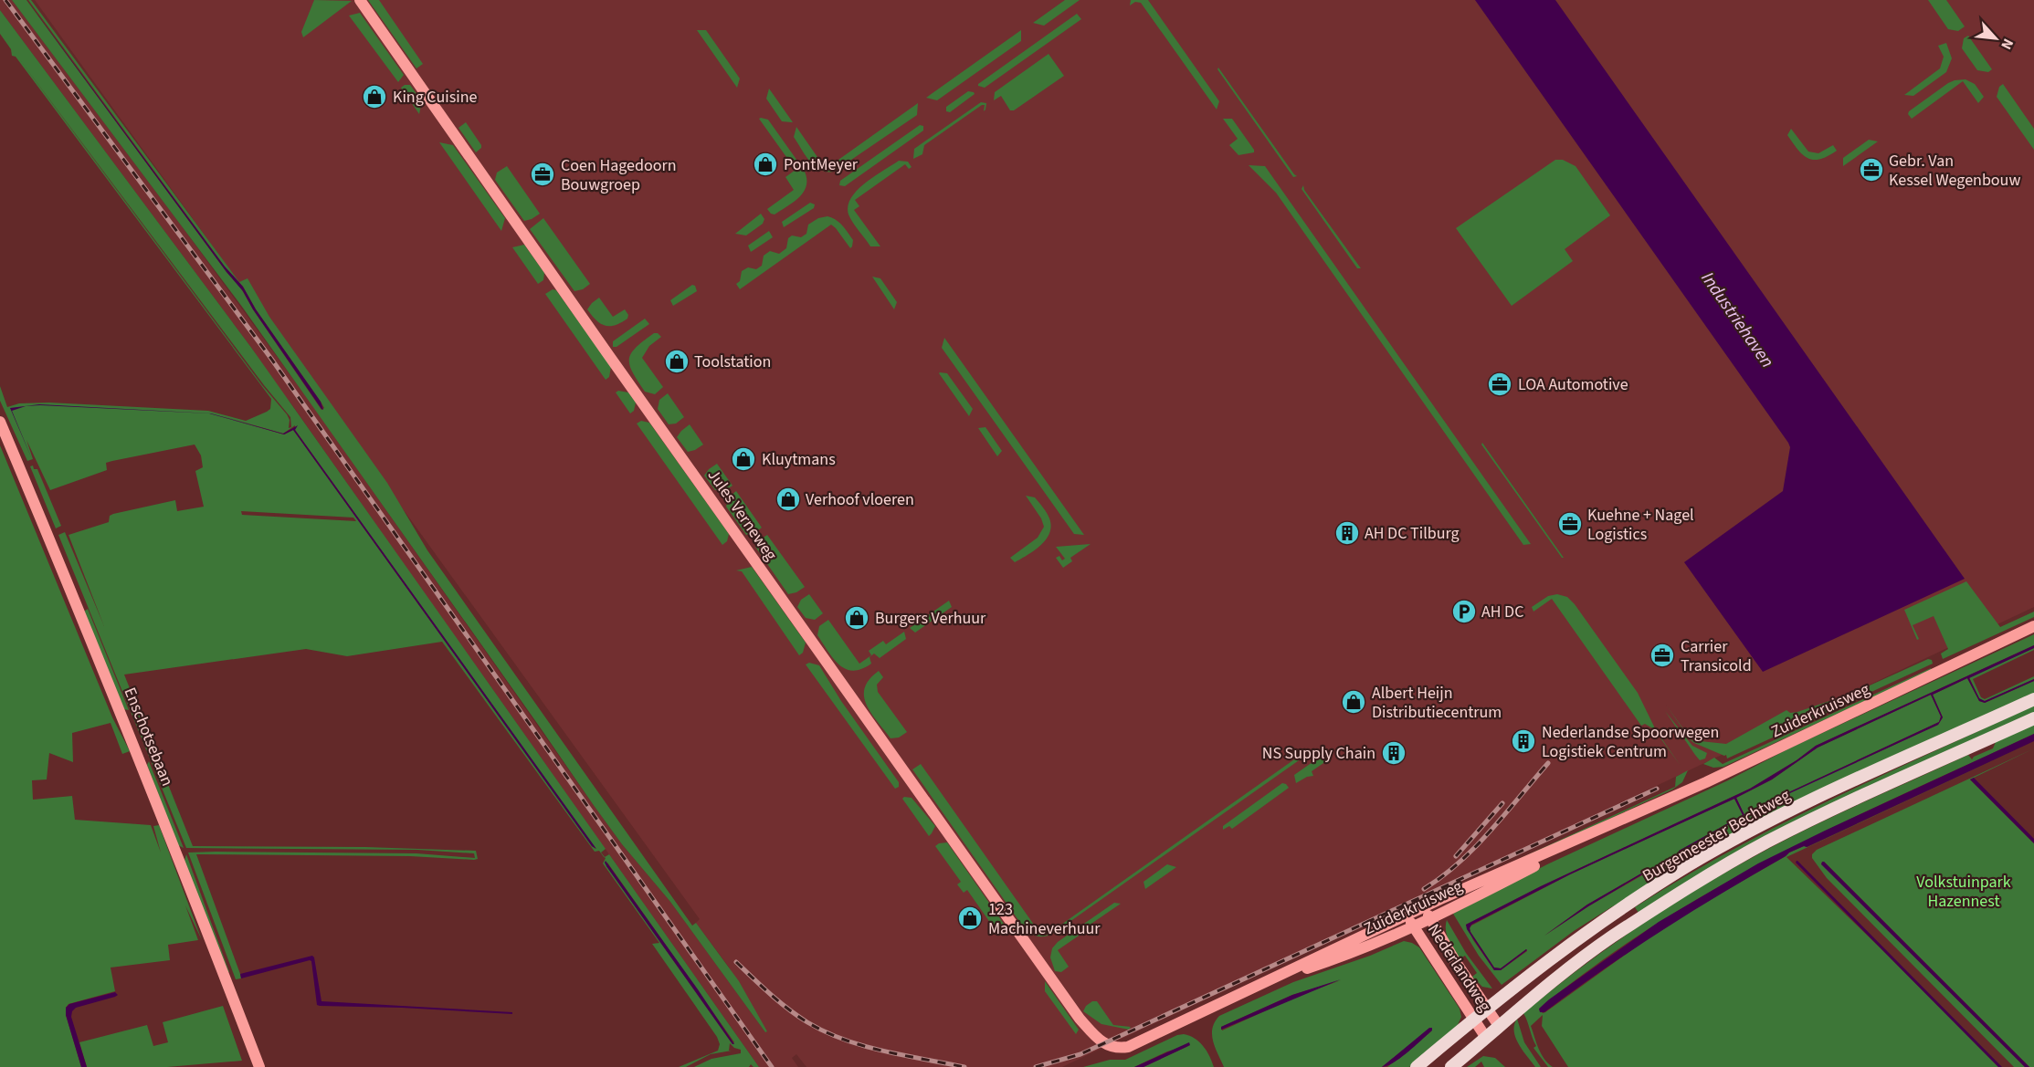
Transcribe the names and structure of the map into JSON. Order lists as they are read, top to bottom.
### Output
{
  "streets": {
    "main road": ["Burgemeester Bechtweg"],
    "street": [
      "Jules Verneweg",
      "Zuiderkruisweg",
      "Enschotsebaan",
      "Nederlandweg"
    ]
  },
  "crossings": [
    ["Jules Verneweg", "Zuiderkruisweg"],
    ["Zuiderkruisweg", "Nederlandweg"],
    ["Burgemeester Bechtweg", "Nederlandweg"]
  ],
  "water": ["Industriehaven"],
  "parks": ["Volkstuinpark Hazennest"],
  "places": {
    "shop": [
      "King Cuisine",
      "PontMeyer",
      "Toolstation",
      "Kluytmans",
      "Verhoof vloeren",
      "Burgers Verhuur",
      "Albert Heijn Distributiecentrum",
      "123 Machineverhuur"
    ],
    "office": [
      "Gebr. Van Kessel Wegenbouw",
      "Coen Hagedoorn Bouwgroep",
      "LOA Automotive",
      "Kuehne + Nagel Logistics",
      "Carrier Transicold"
    ],
    "building": ["AH DC Tilburg", "Nederlandse Spoorwegen Logistiek Centrum", "NS Supply Chain"],
    "parking": ["AH DC"]
  },
  "north": "bottom right"
}
